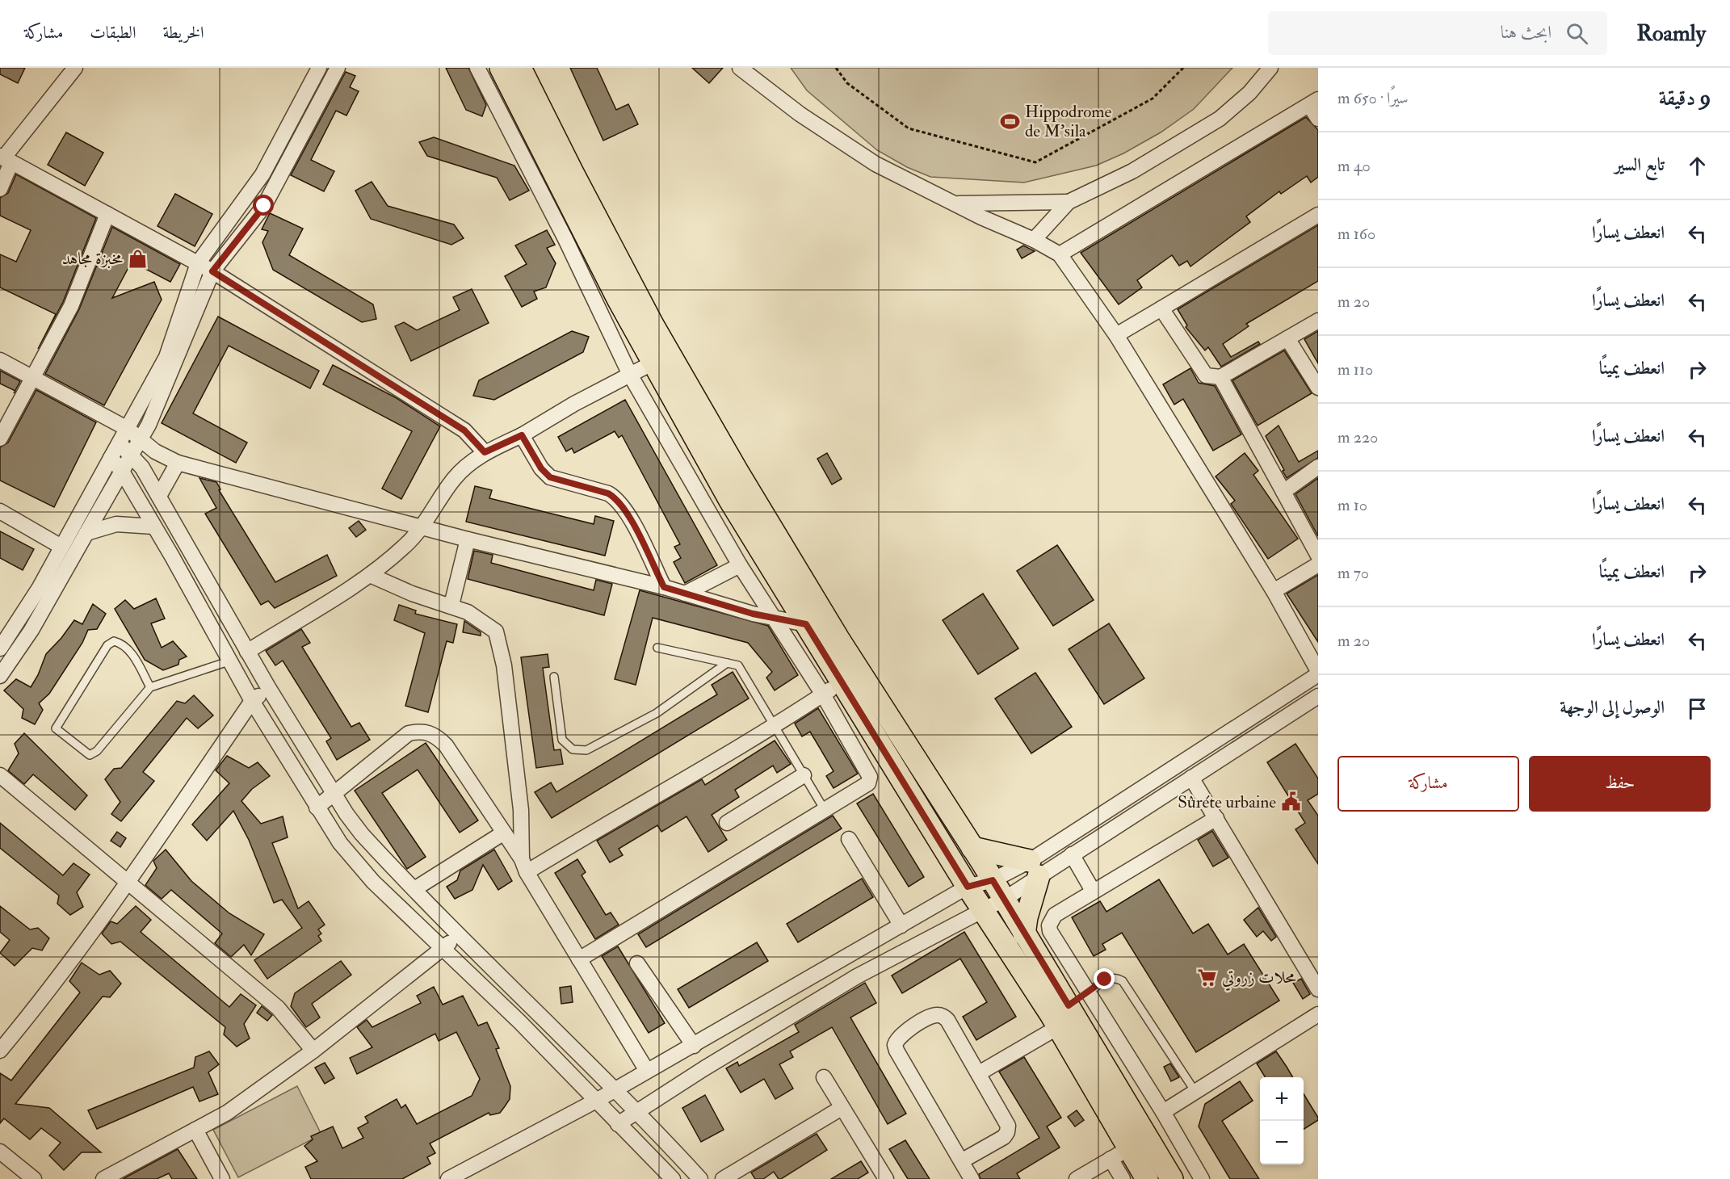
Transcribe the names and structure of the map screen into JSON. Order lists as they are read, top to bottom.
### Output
{
  "places": {
    "sports": ["Hippodrome de M'sila"],
    "shop": ["مخبزة مجاهد"],
    "public building": ["Sûréte urbaine"],
    "supermarket": ["محلات زروتي"]
  },
  "page": {
    "header": "Roamly",
    "search": "ابحث هنا",
    "nav": ["الخريطة", "الطبقات", "مشاركة"],
    "heading": ["9 دقيقة", "سيرًا · 650 m"],
    "list": [
      ["تابع السير", "40 m"],
      ["انعطف يسارًا", "160 m"],
      ["انعطف يسارًا", "20 m"],
      ["انعطف يمينًا", "110 m"],
      ["انعطف يسارًا", "220 m"],
      ["انعطف يسارًا", "10 m"],
      ["انعطف يمينًا", "70 m"],
      ["انعطف يسارًا", "20 m"],
      "الوصول إلى الوجهة"
    ],
    "buttons": ["حفظ", "مشاركة"],
    "map_buttons": ["+", "−"]
  }
}
